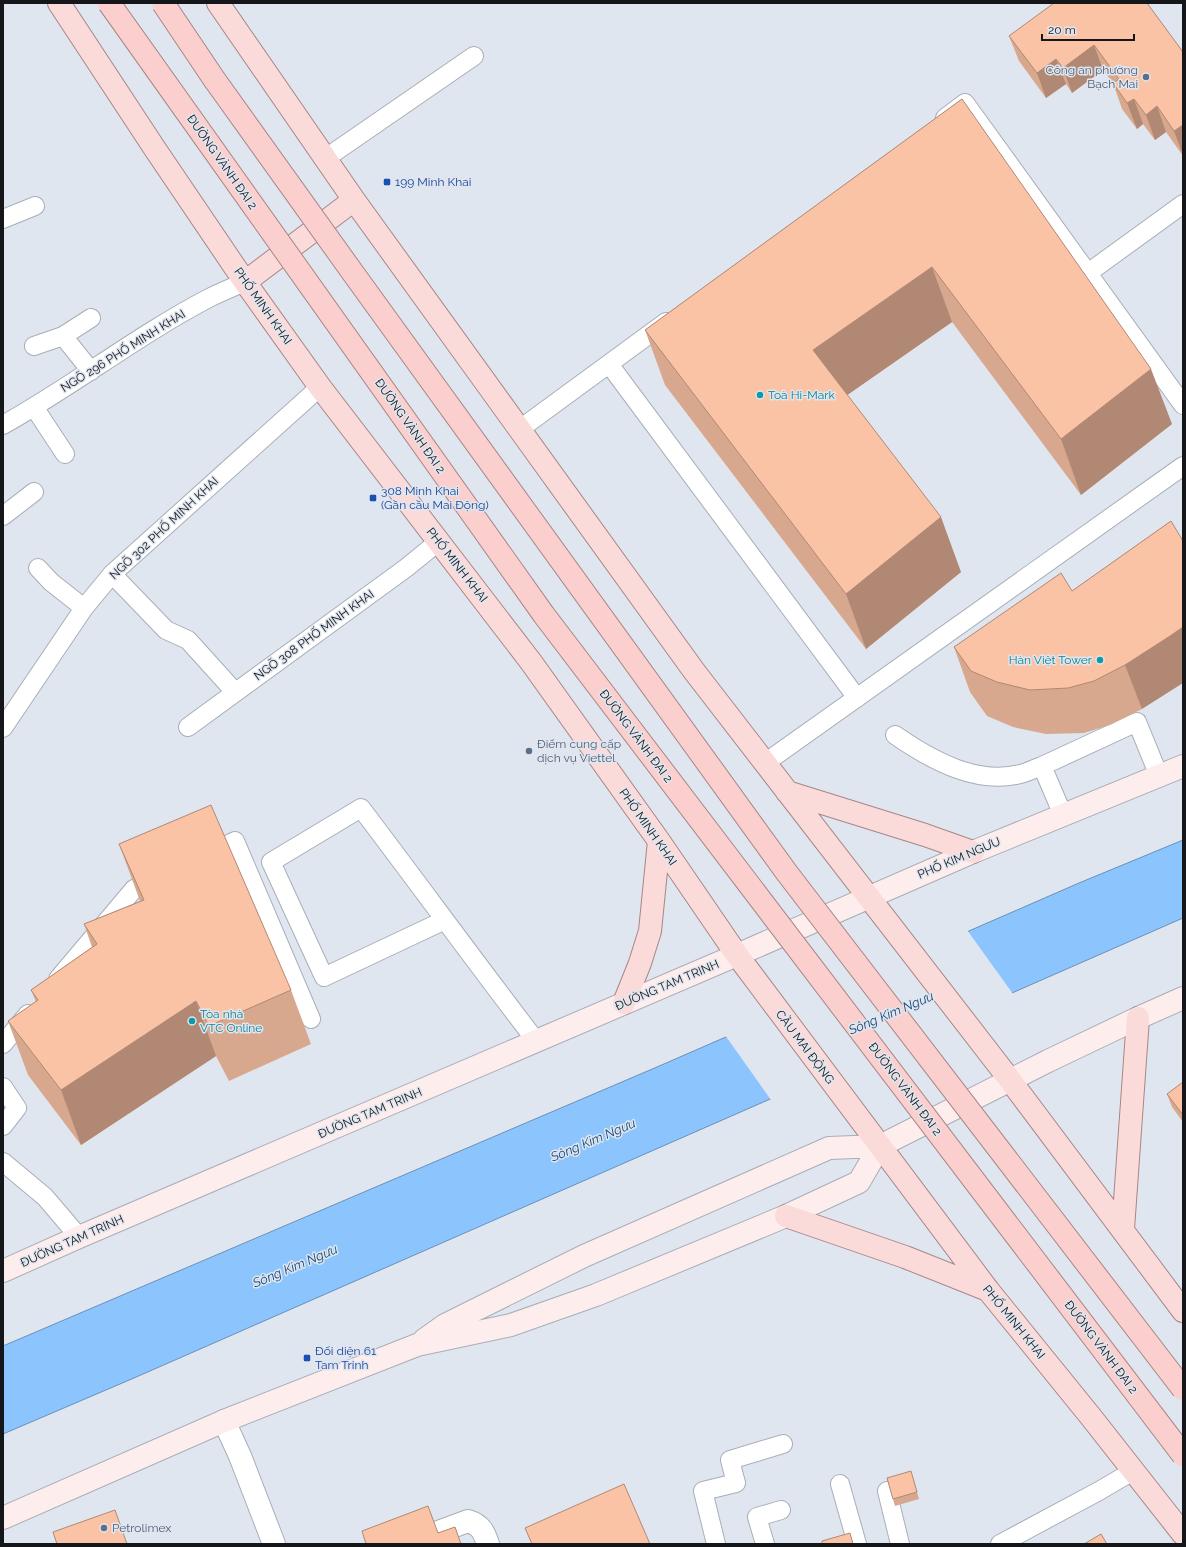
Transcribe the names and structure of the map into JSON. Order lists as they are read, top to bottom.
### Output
{
  "streets": {
    "highway": ["ĐƯỜNG VÀNH ĐAI 2"],
    "main road": [
      "PHỐ MINH KHAI",
      "PHỐ KIM NGƯU",
      "ĐƯỜNG TAM TRINH",
      "CẦU MAI ĐỘNG"
    ],
    "lane": ["NGÕ 296 PHỐ MINH KHAI", "NGÕ 302 PHỐ MINH KHAI", "NGÕ 308 PHỐ MINH KHAI"]
  },
  "crossings": [
    ["PHỐ MINH KHAI", "NGÕ 296 PHỐ MINH KHAI"],
    ["PHỐ MINH KHAI", "NGÕ 302 PHỐ MINH KHAI"],
    ["PHỐ MINH KHAI", "NGÕ 308 PHỐ MINH KHAI"],
    ["PHỐ MINH KHAI", "PHỐ KIM NGƯU"],
    ["PHỐ MINH KHAI", "ĐƯỜNG TAM TRINH"],
    ["PHỐ MINH KHAI", "CẦU MAI ĐỘNG"],
    ["PHỐ KIM NGƯU", "ĐƯỜNG TAM TRINH"]
  ],
  "water": ["Sông Kim Ngưu"],
  "places": {
    "other": [
      "Công an phường Bạch Mai",
      "Toà Hi-Mark",
      "Hàn Việt Tower",
      "Điểm cung cấp dịch vụ Viettel",
      "Tòa nhà VTC Online",
      "Petrolimex"
    ],
    "transit": ["199 Minh Khai", "308 Minh Khai (Gần cầu Mai Động)", "Đối diện 61 Tam Trinh"]
  },
  "scale_bar": "20 m"
}
